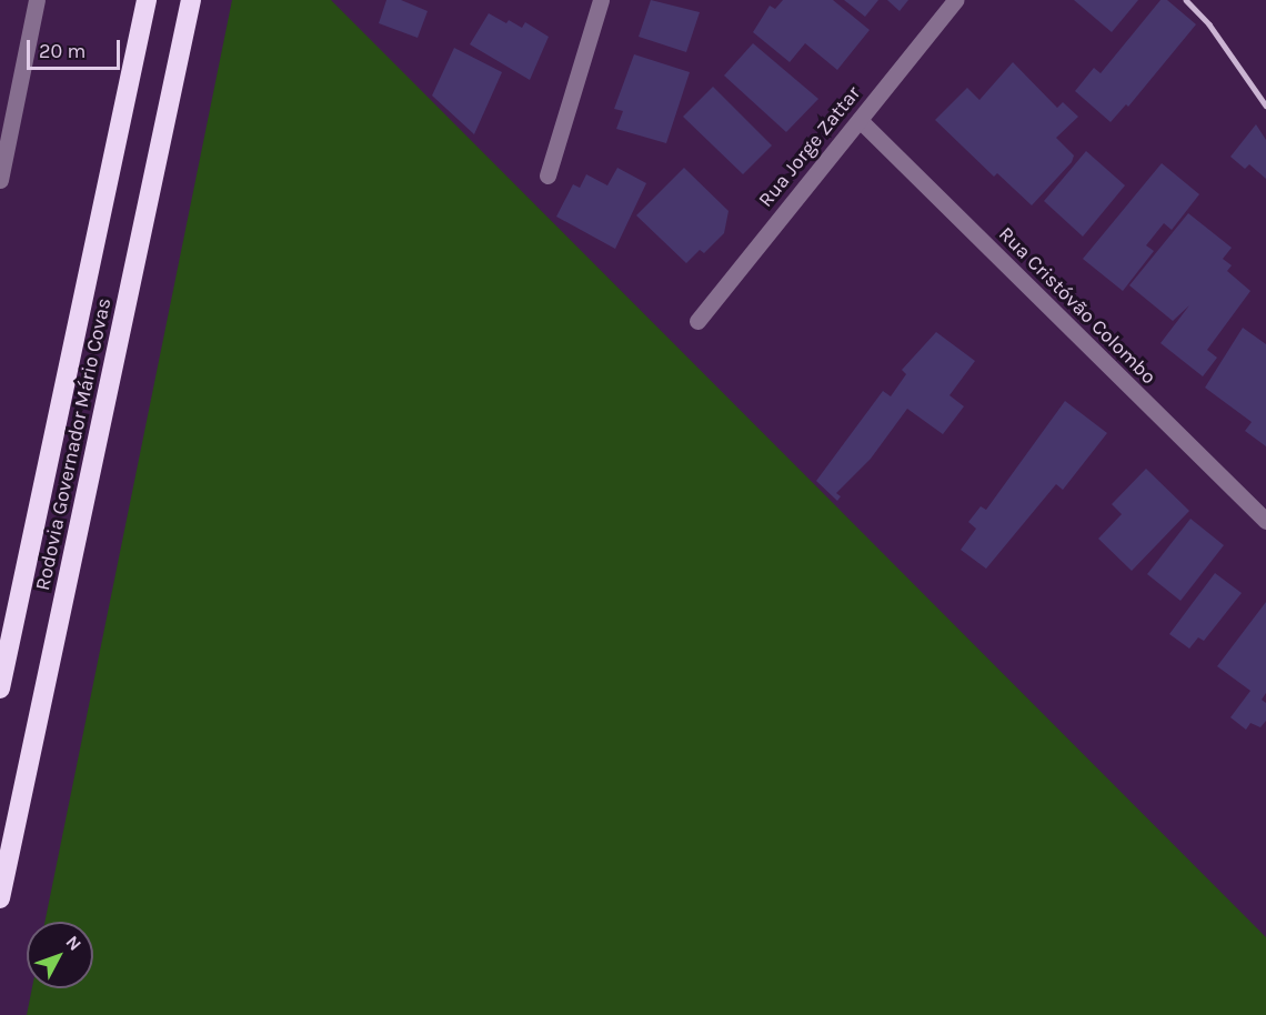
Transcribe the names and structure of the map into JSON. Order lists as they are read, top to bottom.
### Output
{
  "streets": {
    "highway": ["Rodovia Governador Mário Covas"],
    "street": ["Rua Jorge Zattar", "Rua Cristóvão Colombo"]
  },
  "crossings": [
    ["Rua Jorge Zattar", "Rua Cristóvão Colombo"]
  ],
  "scale_bar": "20 m",
  "north": "top right"
}
